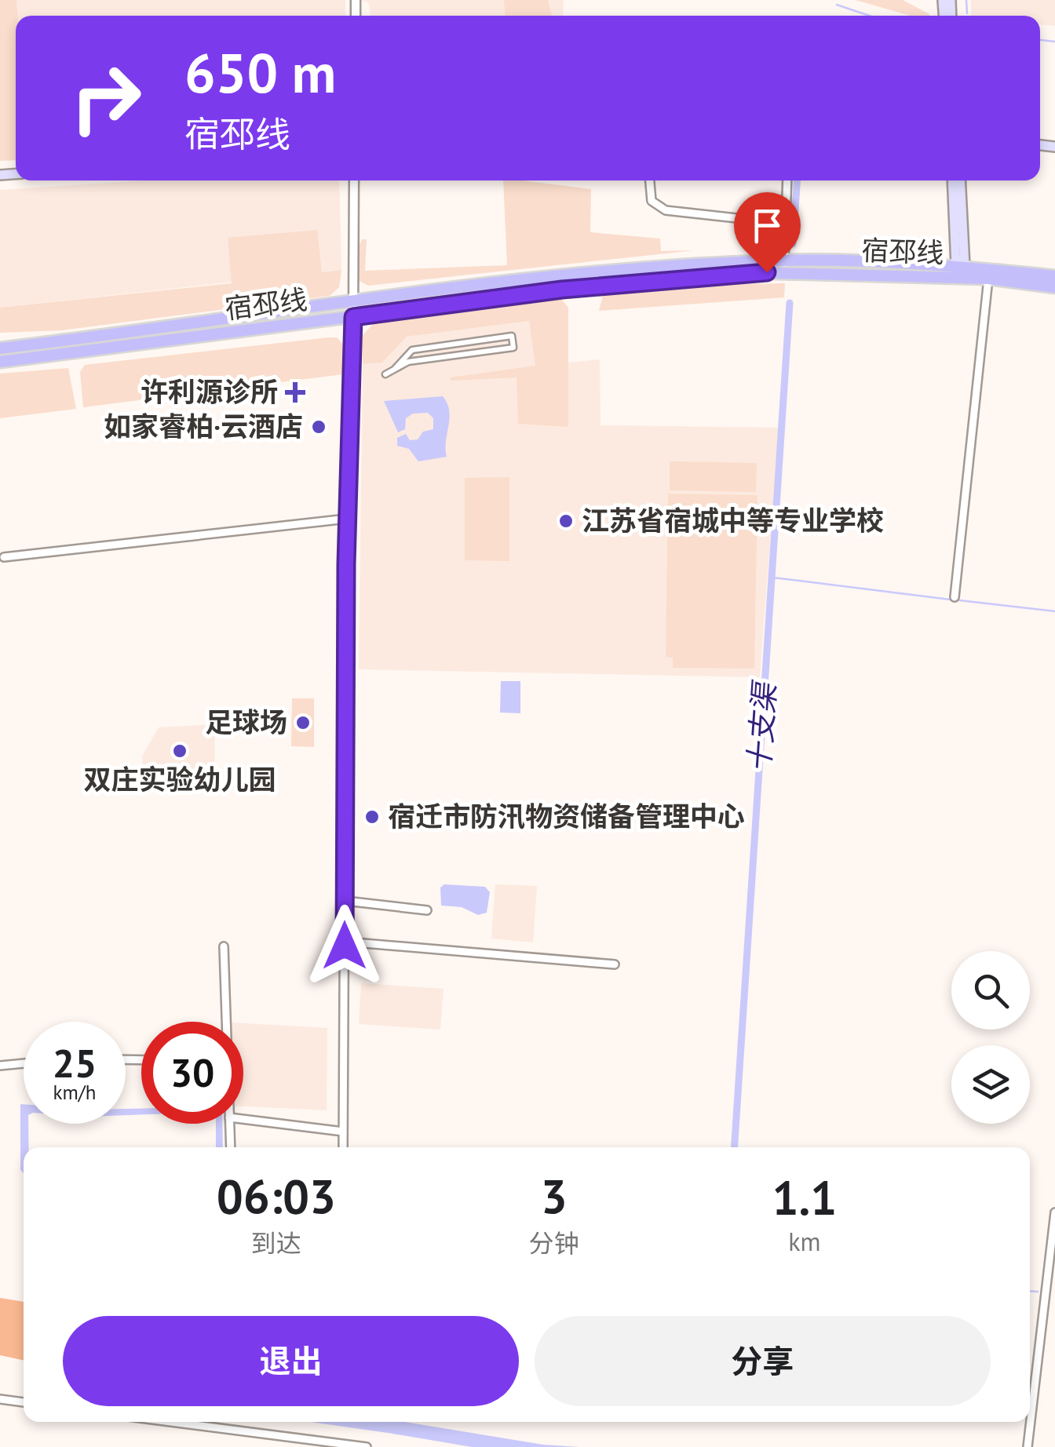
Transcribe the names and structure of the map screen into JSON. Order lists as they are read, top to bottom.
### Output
{
  "streets": {
    "main road": ["宿邳线"]
  },
  "water": ["十支渠"],
  "places": {
    "health": ["许利源诊所"],
    "other": [
      "如家睿柏·云酒店",
      "江苏省宿城中等专业学校",
      "足球场",
      "双庄实验幼儿园",
      "宿迁市防汛物资储备管理中心"
    ]
  },
  "page": {
    "turn": ["650 m", "宿邳线"],
    "speed": "25 km/h",
    "limit": "30",
    "eta": [
      "06:03",
      "到达",
      "3",
      "分钟",
      "1.1",
      "km"
    ],
    "buttons": ["退出", "分享"]
  }
}
